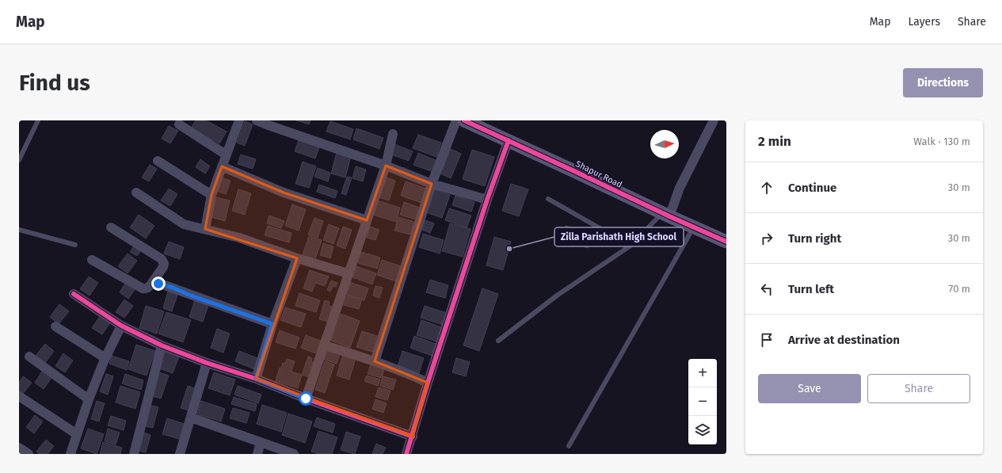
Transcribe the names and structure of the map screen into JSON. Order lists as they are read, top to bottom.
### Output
{
  "streets": {
    "street": ["Shapur Road"]
  },
  "places": ["Zilla Parishath High School"],
  "north": "right",
  "page": {
    "header": "Map",
    "nav": ["Map", "Layers", "Share"],
    "buttons": [
      "Directions",
      ["Save", "Share"]
    ],
    "title": "Find us",
    "heading": ["2 min", "Walk · 130 m"],
    "list": [
      ["Continue", "30 m"],
      ["Turn right", "30 m"],
      ["Turn left", "70 m"],
      "Arrive at destination"
    ],
    "map_buttons": ["+", "−"]
  }
}
